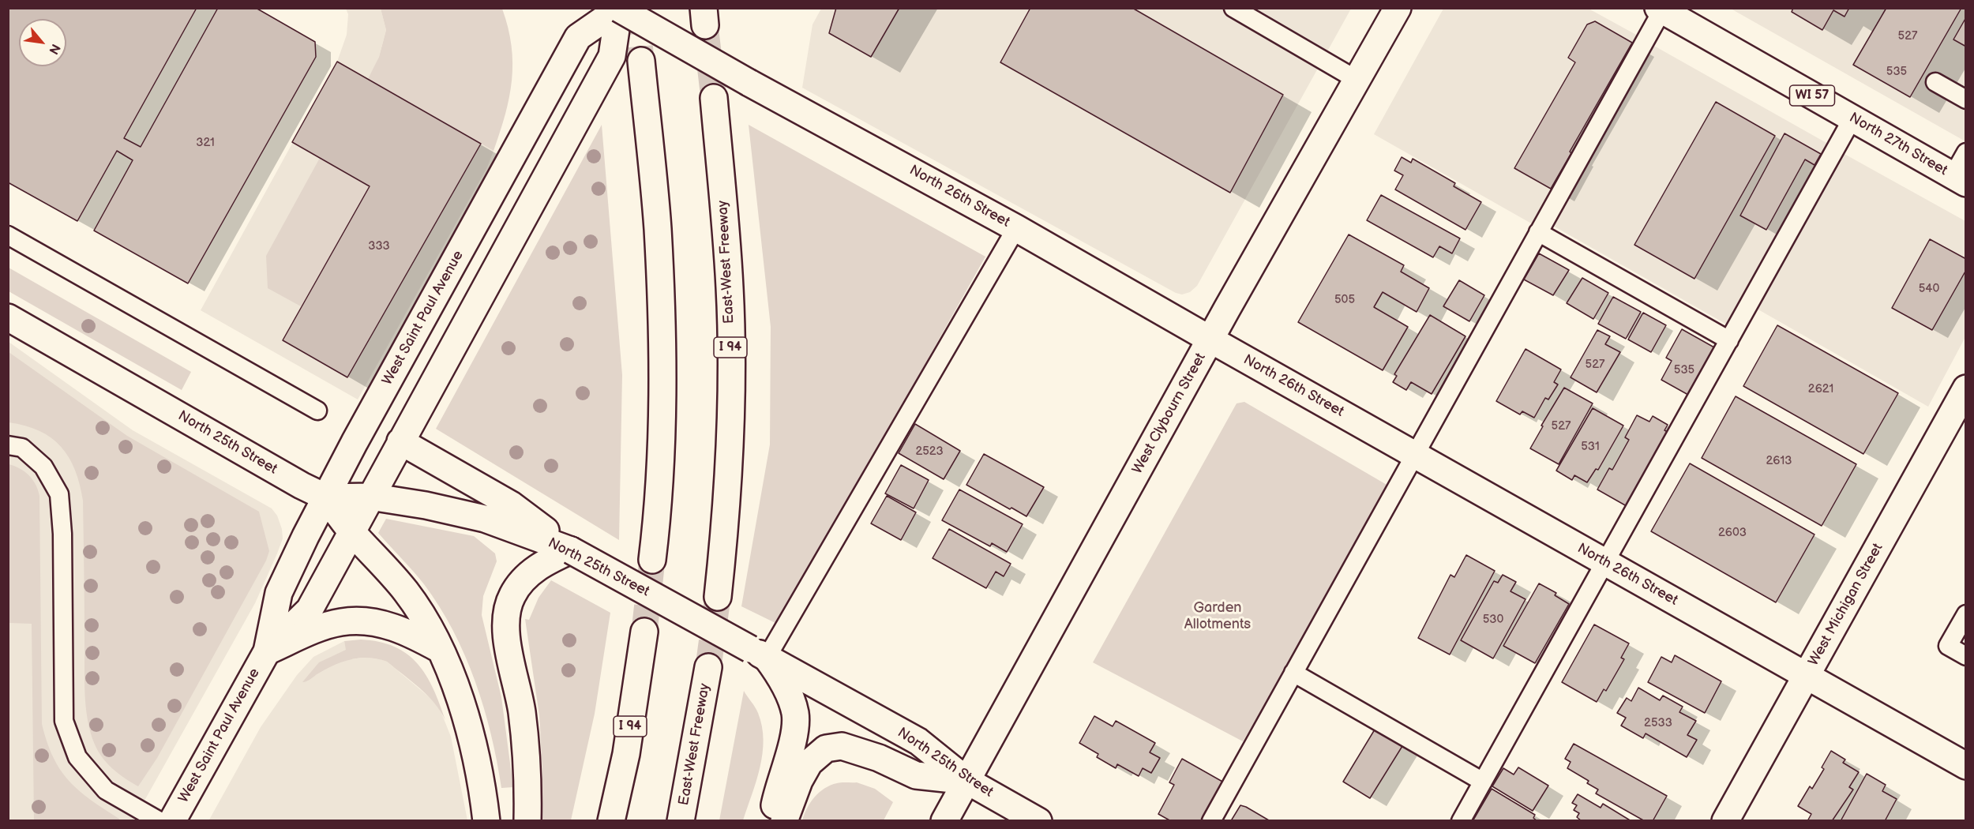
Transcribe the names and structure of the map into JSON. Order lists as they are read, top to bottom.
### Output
{
  "streets": {
    "main road": [
      "WI 57",
      "North 27th Street",
      "North 26th Street",
      "East-West Freeway",
      "West Saint Paul Avenue",
      "I 94",
      "West Clybourn Street",
      "North 25th Street",
      "West Michigan Street"
    ]
  },
  "crossings": [
    ["North 26th Street", "West Saint Paul Avenue"],
    ["North 26th Street", "West Clybourn Street"],
    ["North 26th Street", "West Michigan Street"],
    ["West Saint Paul Avenue", "North 25th Street"],
    ["West Clybourn Street", "North 25th Street"]
  ],
  "parks": ["Garden Allotments"],
  "house_numbers": [
    "527",
    "535",
    "321",
    "333",
    "540",
    "505",
    "527",
    "535",
    "2621",
    "527",
    "531",
    "2523",
    "2613",
    "2603",
    "530",
    "2533"
  ],
  "north": "bottom right"
}
